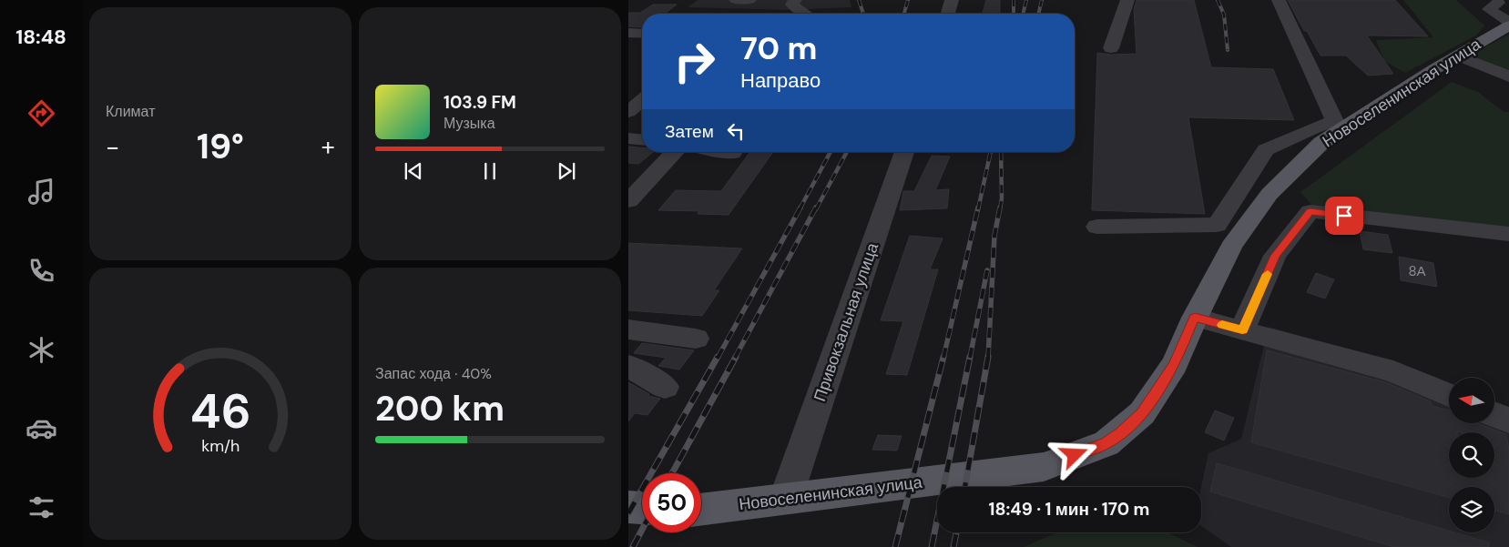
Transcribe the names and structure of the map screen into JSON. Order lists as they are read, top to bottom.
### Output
{
  "streets": {
    "main road": ["Новоселенинская улица"],
    "street": ["Привокзальная улица"]
  },
  "crossings": [
    ["Новоселенинская улица", "Привокзальная улица"]
  ],
  "house_numbers": ["8А"],
  "north": "left",
  "page": {
    "tabs": "18:48",
    "tile": [
      "Климат",
      ["Запас хода · 40%", "200 km"]
    ],
    "turn": ["70 m", "Направо"],
    "song": ["103.9 FM", "Музыка"],
    "then": "Затем",
    "heat": ["−", "19°", "+"],
    "limit": "50",
    "trip": "18:49 · 1 мин · 170 m",
    "gauge": ["46", "km/h"]
  }
}
